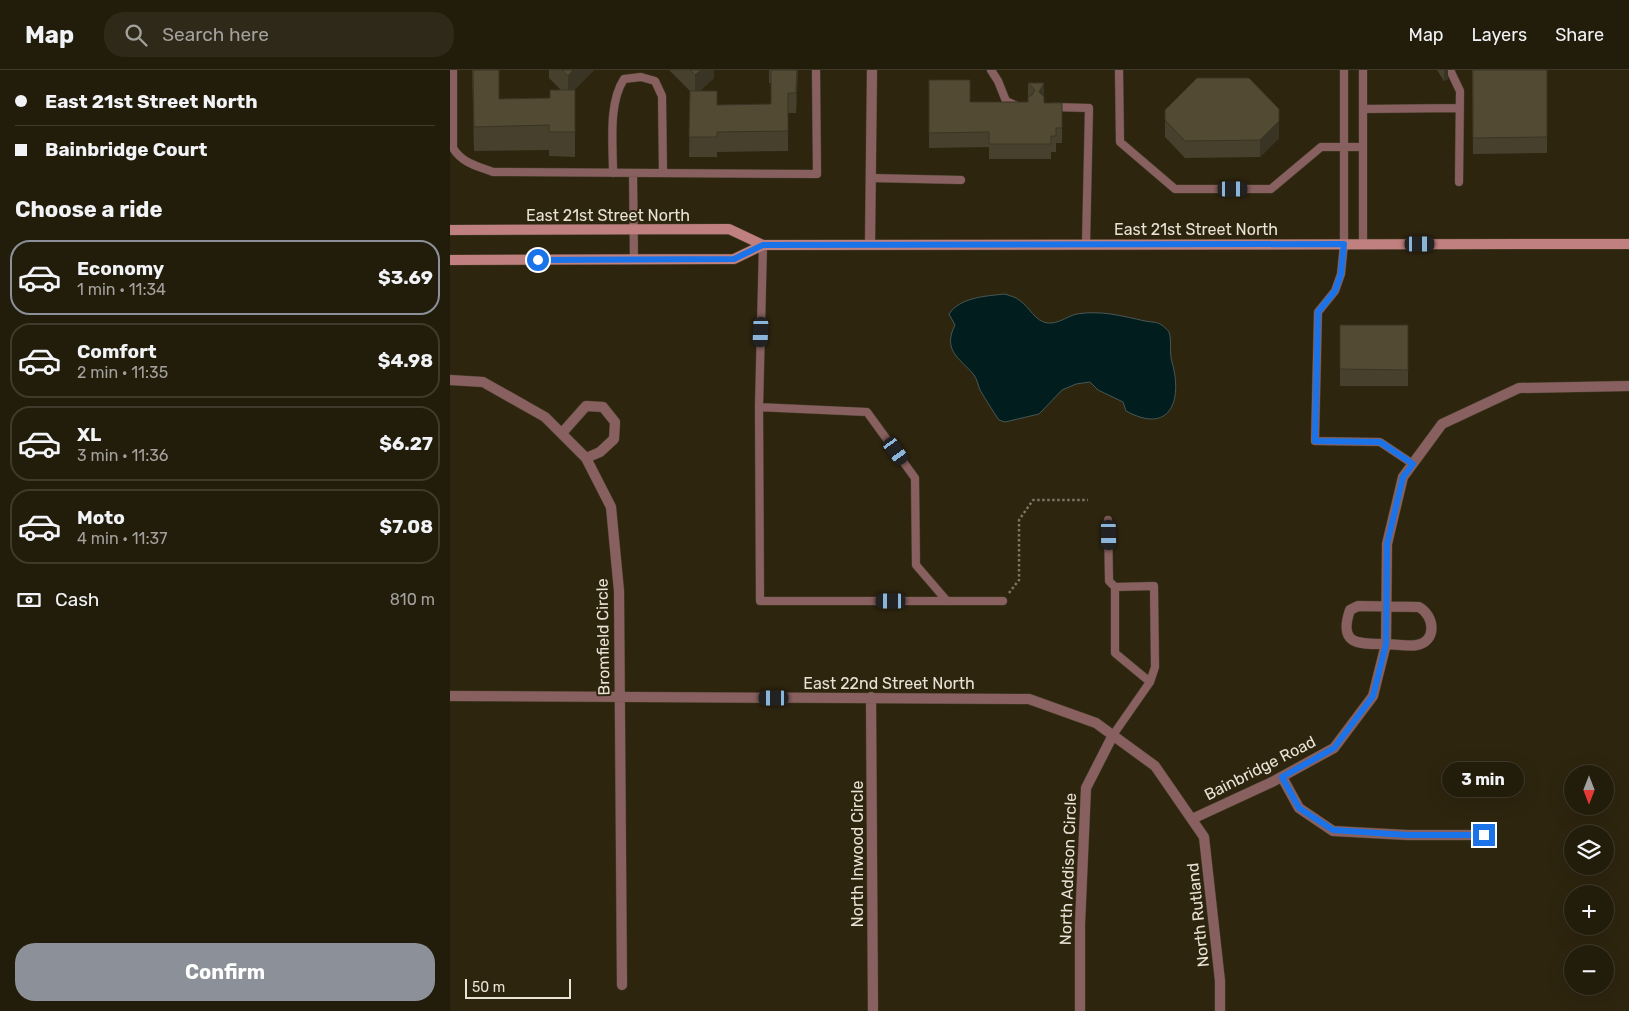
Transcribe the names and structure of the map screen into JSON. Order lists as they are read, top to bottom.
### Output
{
  "streets": {
    "main road": ["East 21st Street North"],
    "street": [
      "Bromfield Circle",
      "East 22nd Street North",
      "Bainbridge Road",
      "North Inwood Circle",
      "North Addison Circle",
      "North Rutland"
    ]
  },
  "crossings": [
    ["Bromfield Circle", "East 22nd Street North"],
    ["East 22nd Street North", "Bainbridge Road"],
    ["East 22nd Street North", "North Inwood Circle"],
    ["East 22nd Street North", "North Addison Circle"],
    ["East 22nd Street North", "North Rutland"],
    ["Bainbridge Road", "North Rutland"]
  ],
  "scale_bar": "50 m",
  "north": "bottom",
  "page": {
    "header": "Map",
    "search": "Search here",
    "nav": ["Map", "Layers", "Share"],
    "banner": ["East 21st Street North", "Bainbridge Court"],
    "heading": "Choose a ride",
    "list": [
      {
        "name": "Economy",
        "note": "1 min · 11:34",
        "value": "$3.69"
      },
      {
        "name": "Comfort",
        "note": "2 min · 11:35",
        "value": "$4.98"
      },
      {
        "name": "XL",
        "note": "3 min · 11:36",
        "value": "$6.27"
      },
      {
        "name": "Moto",
        "note": "4 min · 11:37",
        "value": "$7.08"
      }
    ],
    "pay": ["Cash", "810 m"],
    "bubble": "3 min",
    "map_buttons": ["+", "−"],
    "buttons": "Confirm",
    "scale": "50 m"
  }
}
